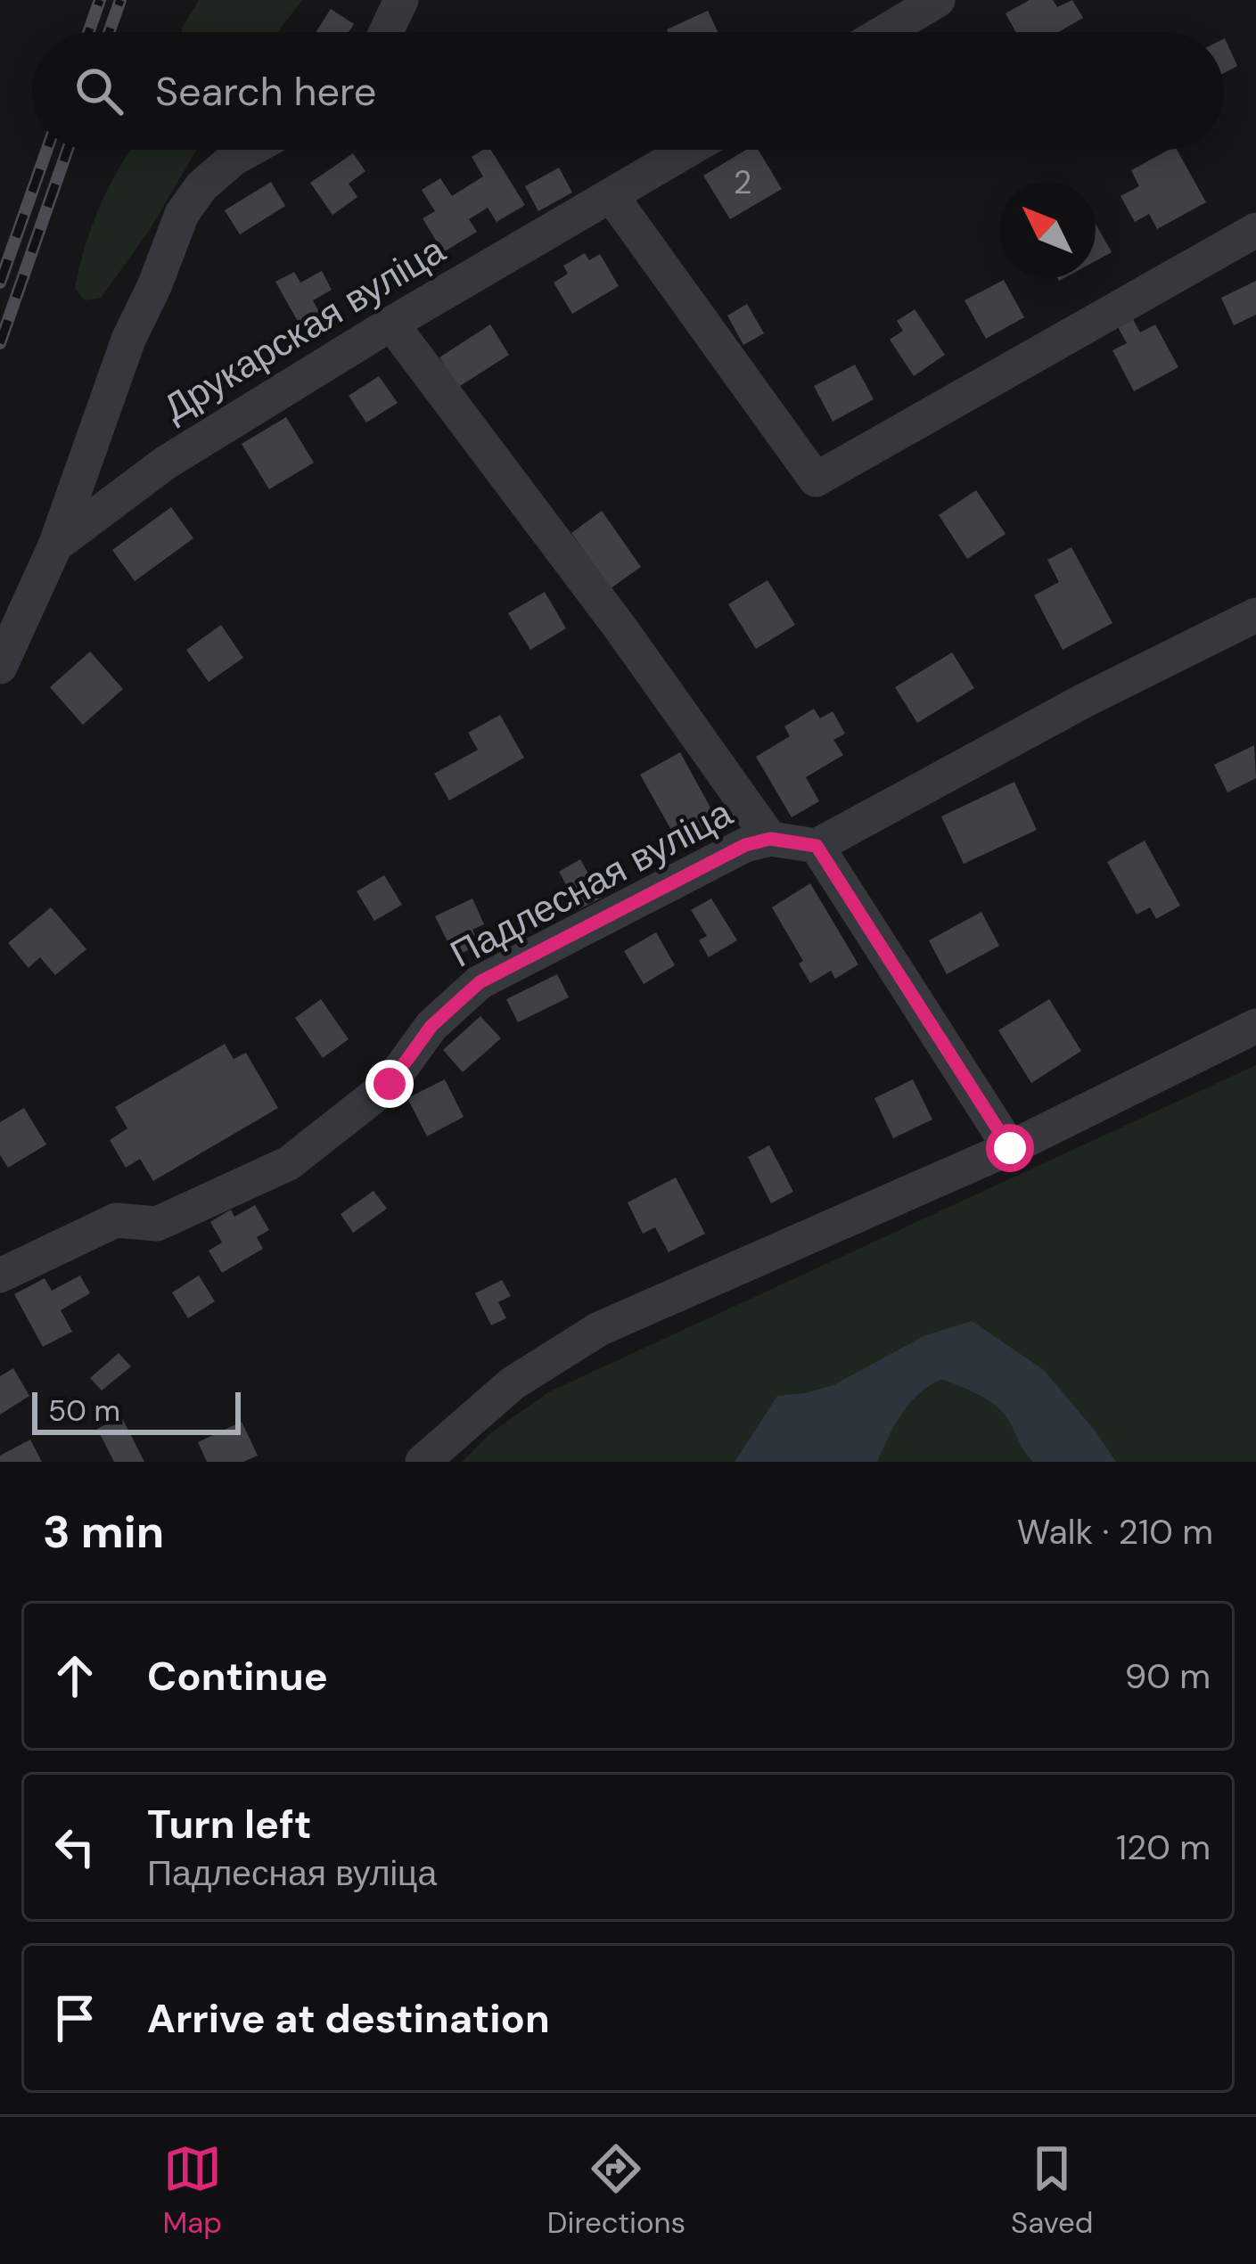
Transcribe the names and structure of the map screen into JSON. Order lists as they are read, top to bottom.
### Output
{
  "streets": {
    "street": ["Друкарская вуліца", "Падлесная вуліца"]
  },
  "house_numbers": ["2"],
  "scale_bar": "50 m",
  "north": "top left",
  "page": {
    "search": "Search here",
    "scale": "50 m",
    "heading": ["3 min", "Walk · 210 m"],
    "list": [
      ["Continue", "90 m"],
      ["Turn left", "Падлесная вуліца", "120 m"],
      "Arrive at destination"
    ],
    "nav": ["Map", "Directions", "Saved"]
  }
}
